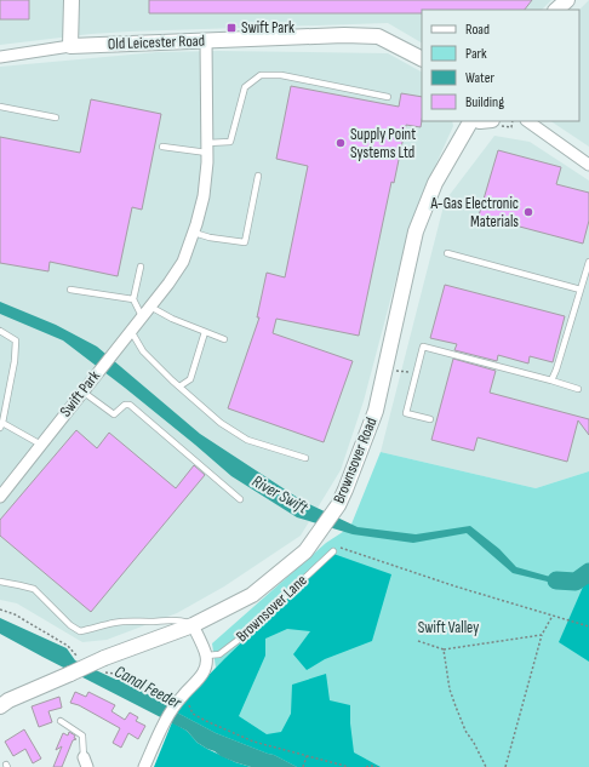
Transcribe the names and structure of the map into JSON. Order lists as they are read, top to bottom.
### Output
{
  "streets": {
    "street": ["Old Leicester Road", "Swift Park", "Brownsover Road"],
    "lane": ["Brownsover Lane"]
  },
  "crossings": [
    ["Old Leicester Road", "Swift Park"]
  ],
  "water": ["River Swift", "Canal Feeder"],
  "parks": ["Swift Valley"],
  "places": {
    "transit": ["Swift Park"],
    "other": ["Supply Point Systems Ltd", "A-Gas Electronic Materials"]
  },
  "legend": [
    "Road",
    "Park",
    "Water",
    "Building"
  ]
}
